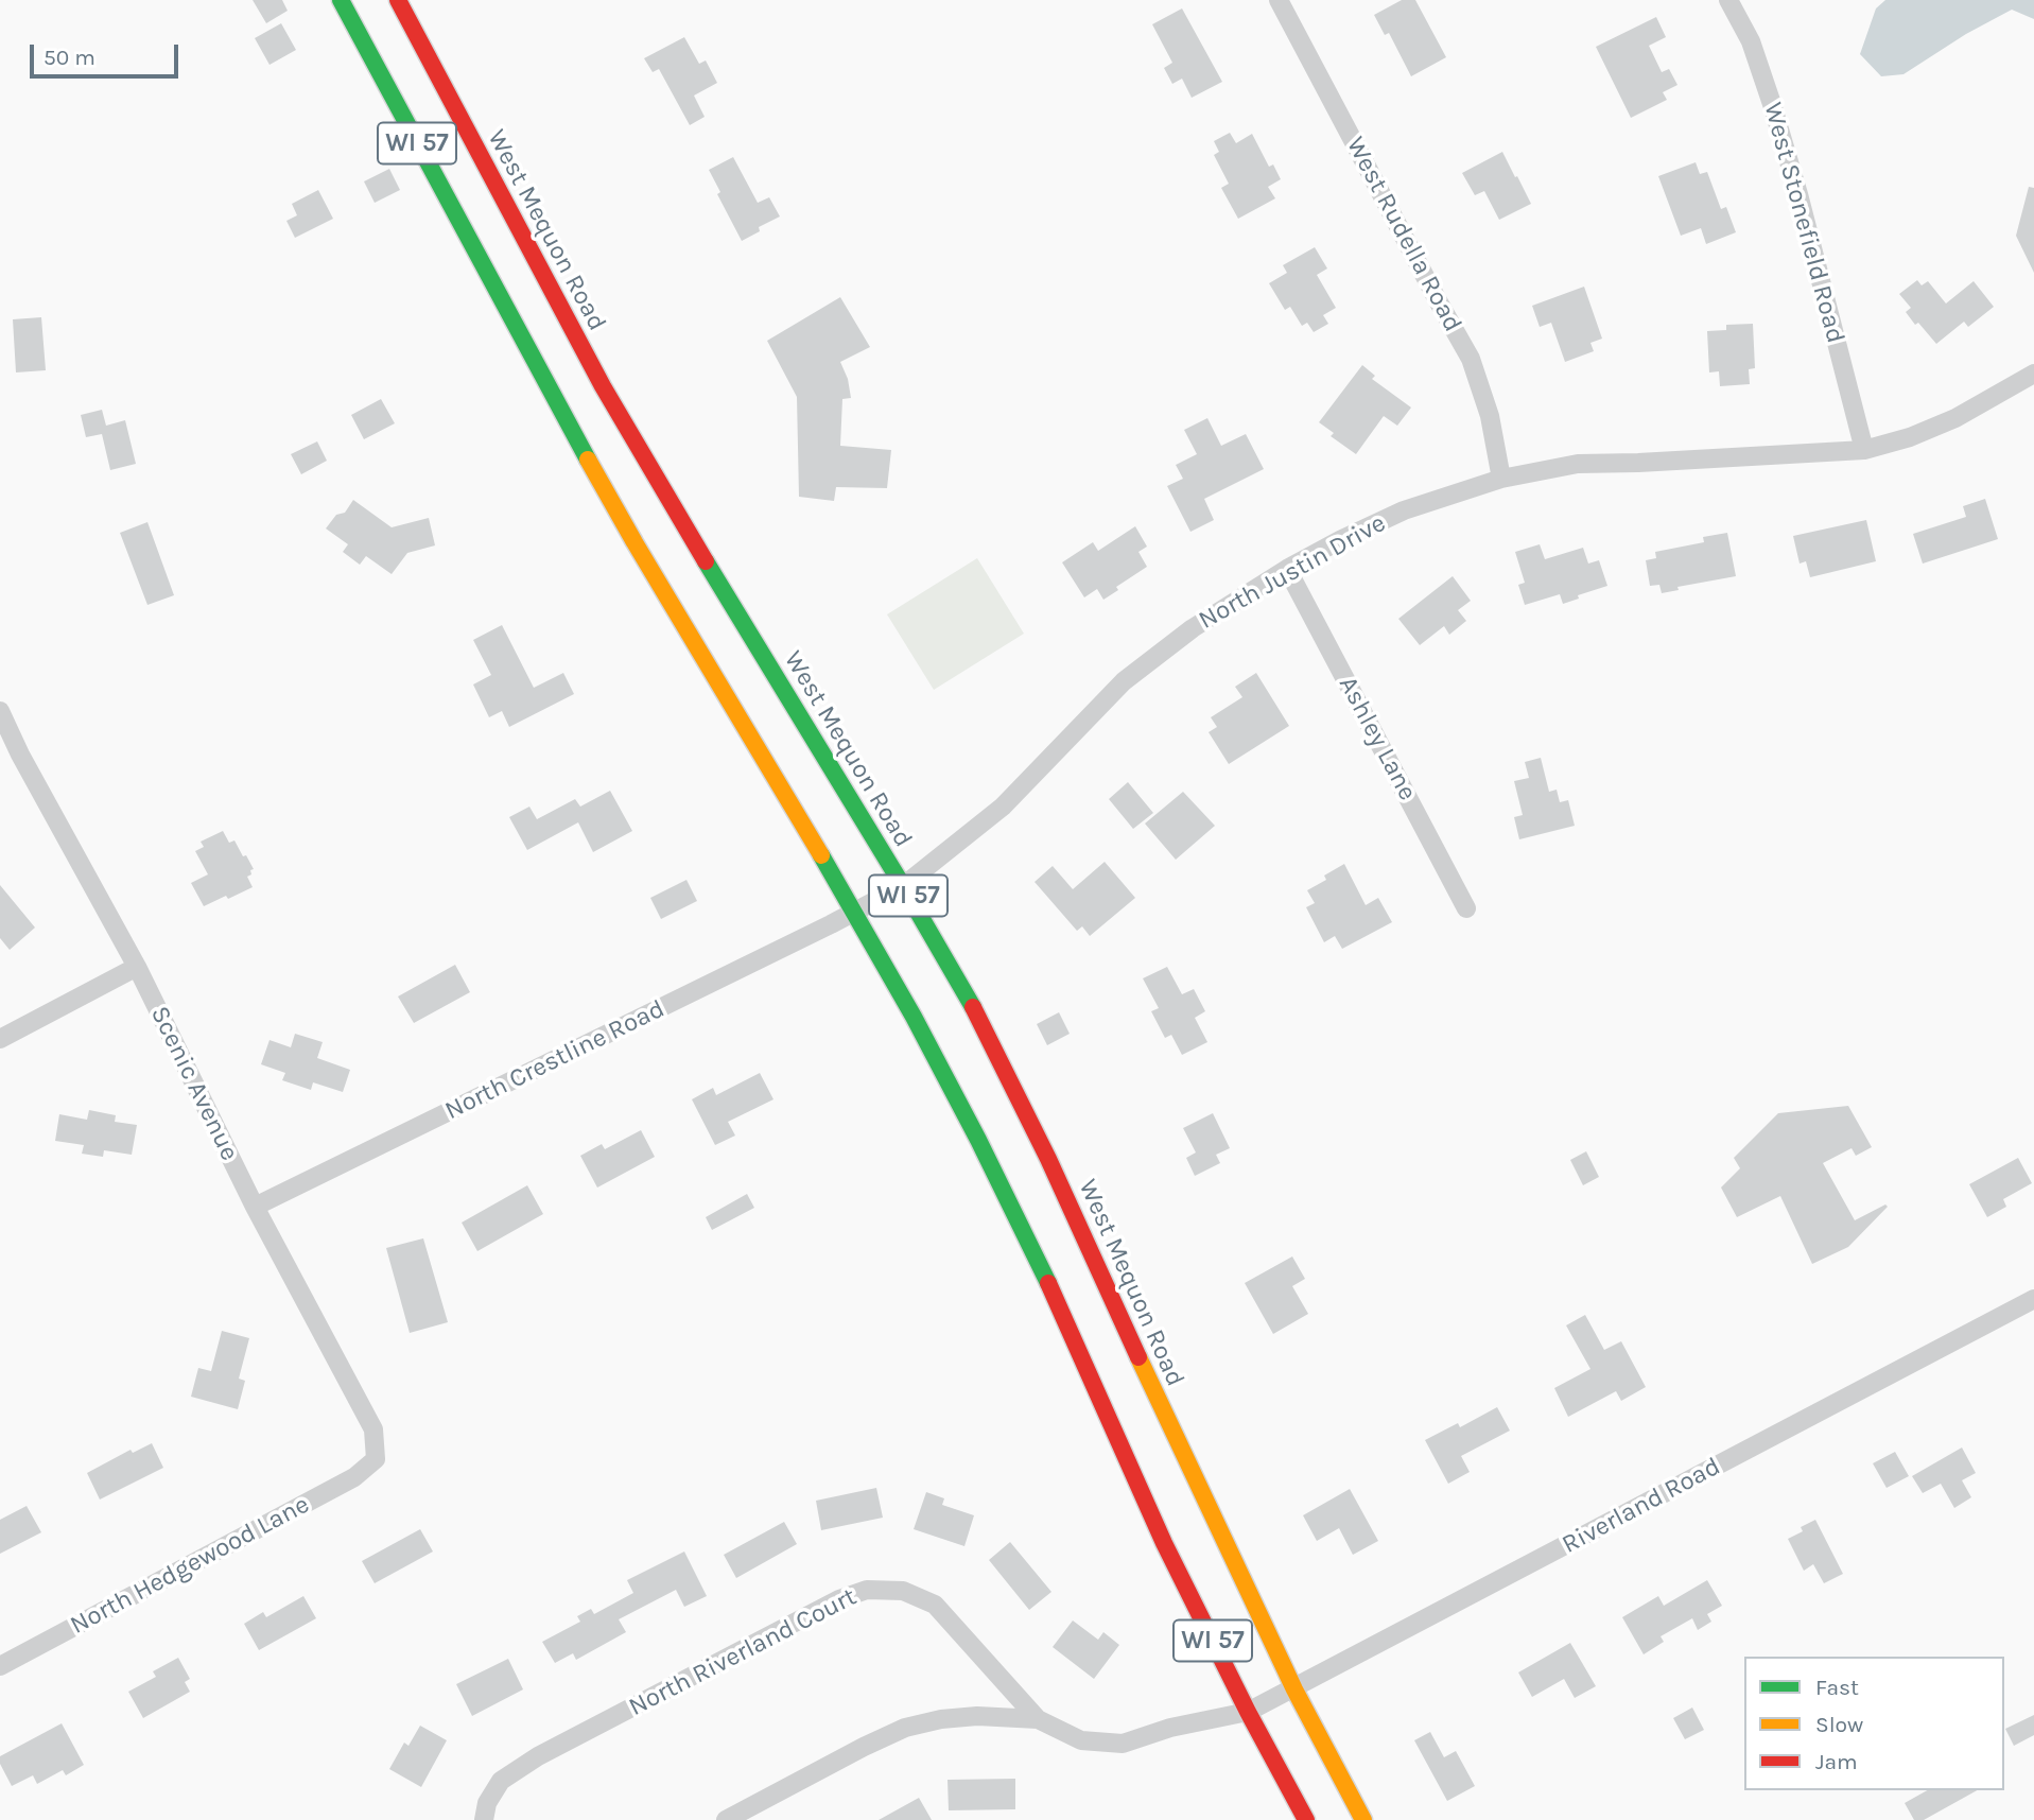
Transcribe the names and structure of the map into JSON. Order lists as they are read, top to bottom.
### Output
{
  "streets": {
    "main road": ["WI 57", "West Mequon Road"],
    "street": [
      "West Stonefield Road",
      "West Rudella Road",
      "North Justin Drive",
      "Ashley Lane",
      "North Crestline Road",
      "Scenic Avenue",
      "Riverland Road",
      "North Hedgewood Lane",
      "North Riverland Court"
    ]
  },
  "crossings": [
    ["WI 57", "North Justin Drive"],
    ["WI 57", "North Crestline Road"],
    ["WI 57", "Riverland Road"],
    ["WI 57", "North Riverland Court"],
    ["West Stonefield Road", "North Justin Drive"],
    ["West Mequon Road", "North Justin Drive"],
    ["West Mequon Road", "Riverland Road"],
    ["West Rudella Road", "North Justin Drive"],
    ["North Justin Drive", "Ashley Lane"],
    ["North Justin Drive", "North Crestline Road"],
    ["North Crestline Road", "Scenic Avenue"],
    ["Scenic Avenue", "North Hedgewood Lane"],
    ["Riverland Road", "North Riverland Court"]
  ],
  "legend": ["Fast", "Slow", "Jam"],
  "scale_bar": "50 m"
}
